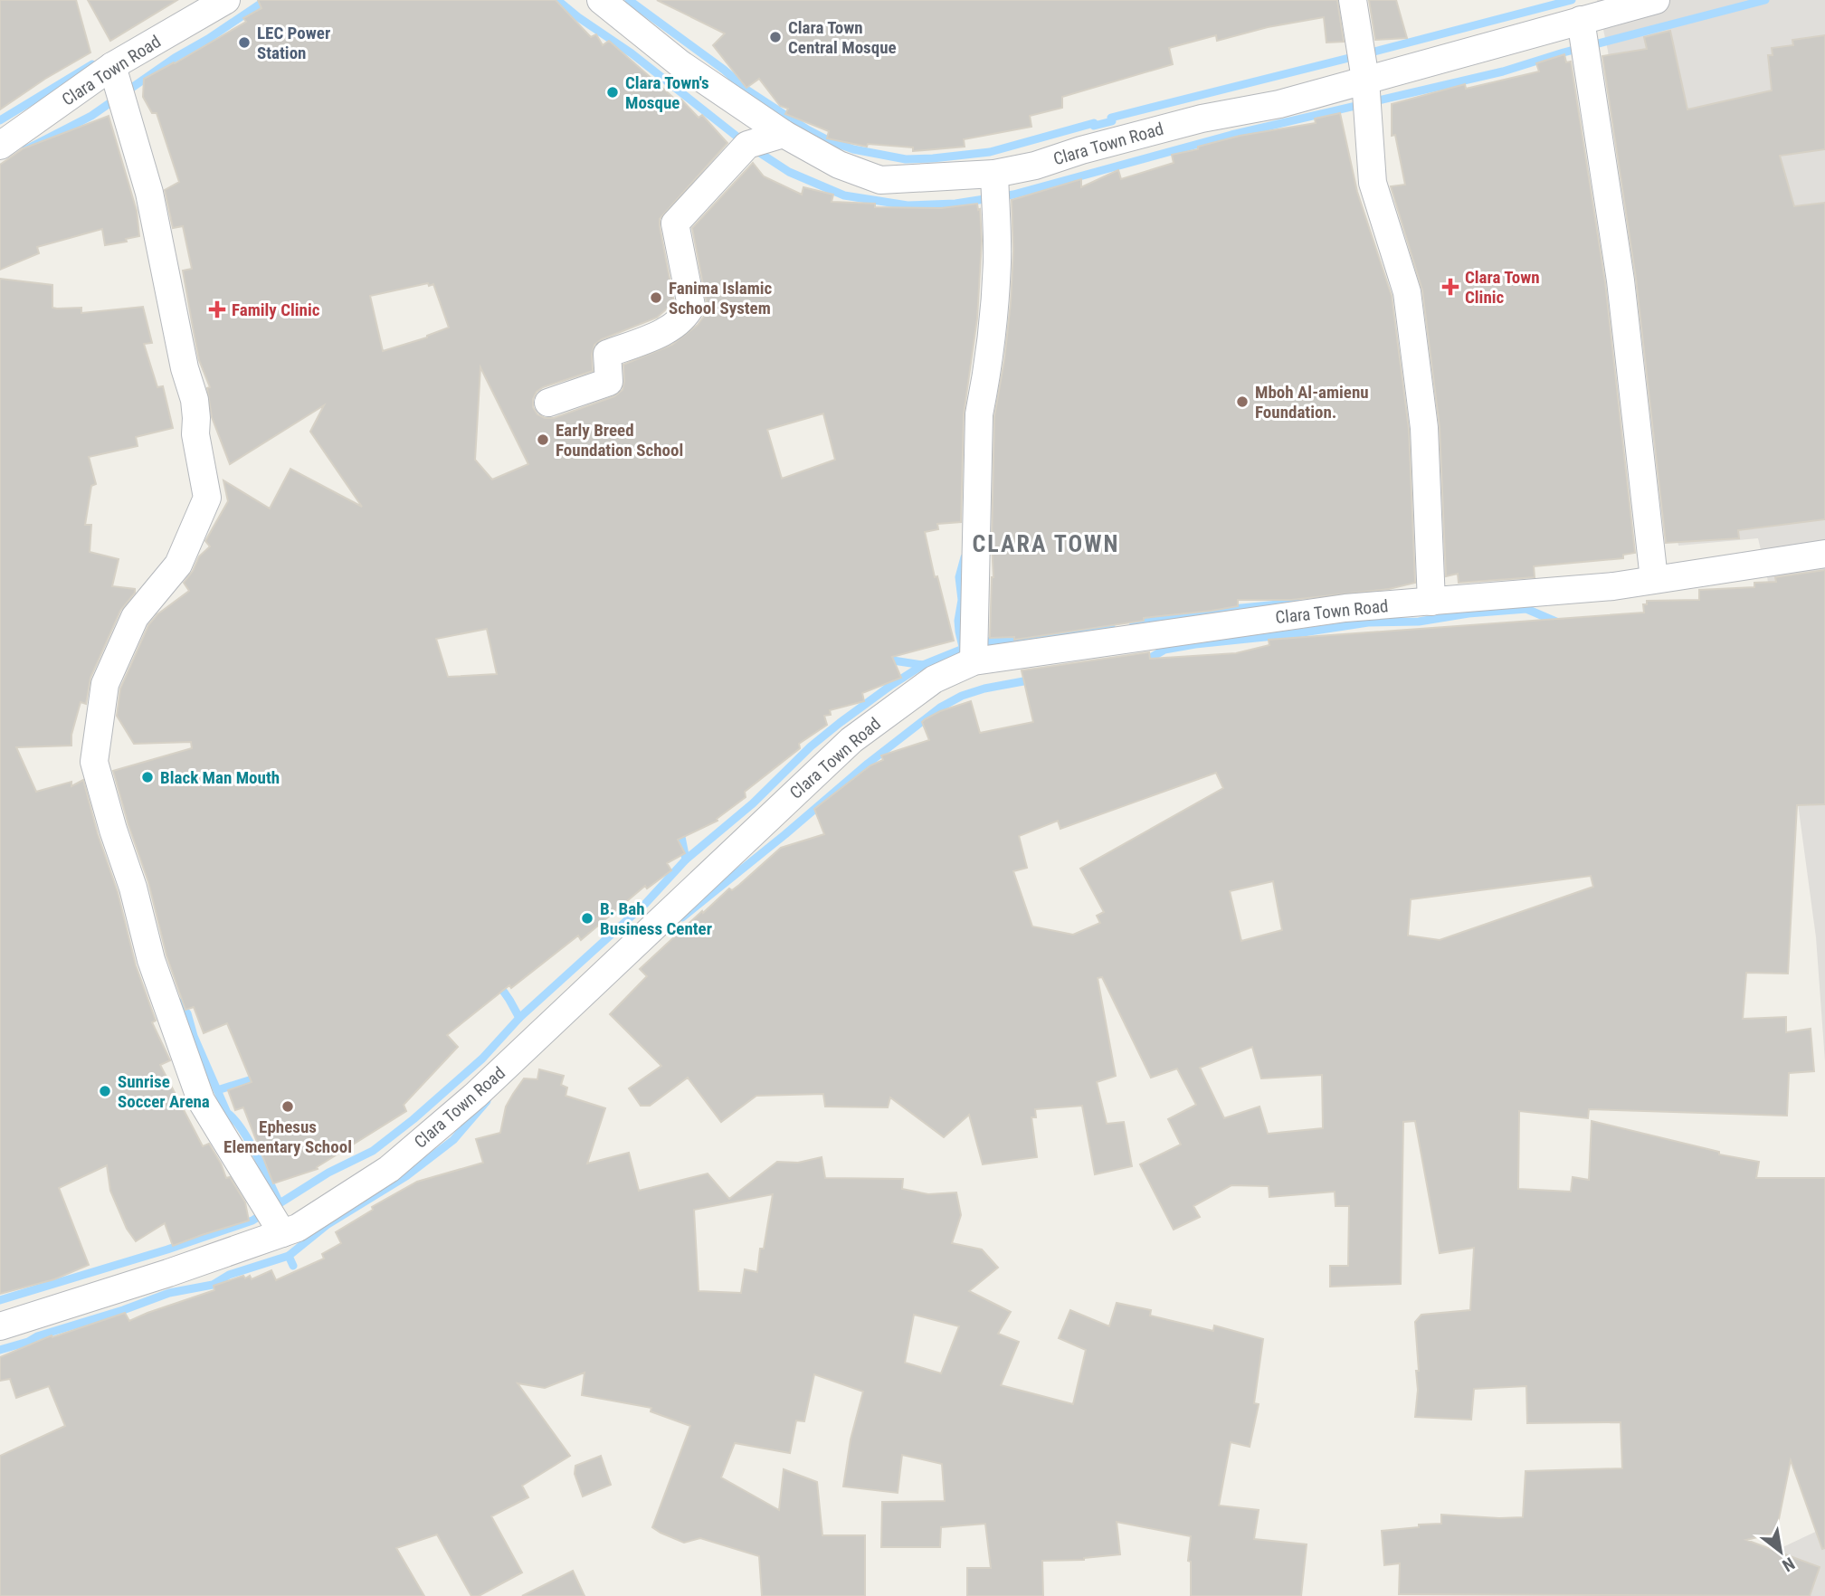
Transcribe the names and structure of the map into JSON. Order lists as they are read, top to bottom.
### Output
{
  "streets": {
    "street": ["Clara Town Road"]
  },
  "districts": ["CLARA TOWN"],
  "places": {
    "other": [
      "Clara Town Central Mosque",
      "LEC Power Station",
      "Clara Town's Mosque",
      "Fanima Islamic School System",
      "Mboh Al-amienu Foundation.",
      "Early Breed Foundation School",
      "Black Man Mouth",
      "B. Bah Business Center",
      "Sunrise Soccer Arena",
      "Ephesus Elementary School"
    ],
    "health": ["Clara Town Clinic", "Family Clinic"]
  },
  "north": "bottom right"
}
